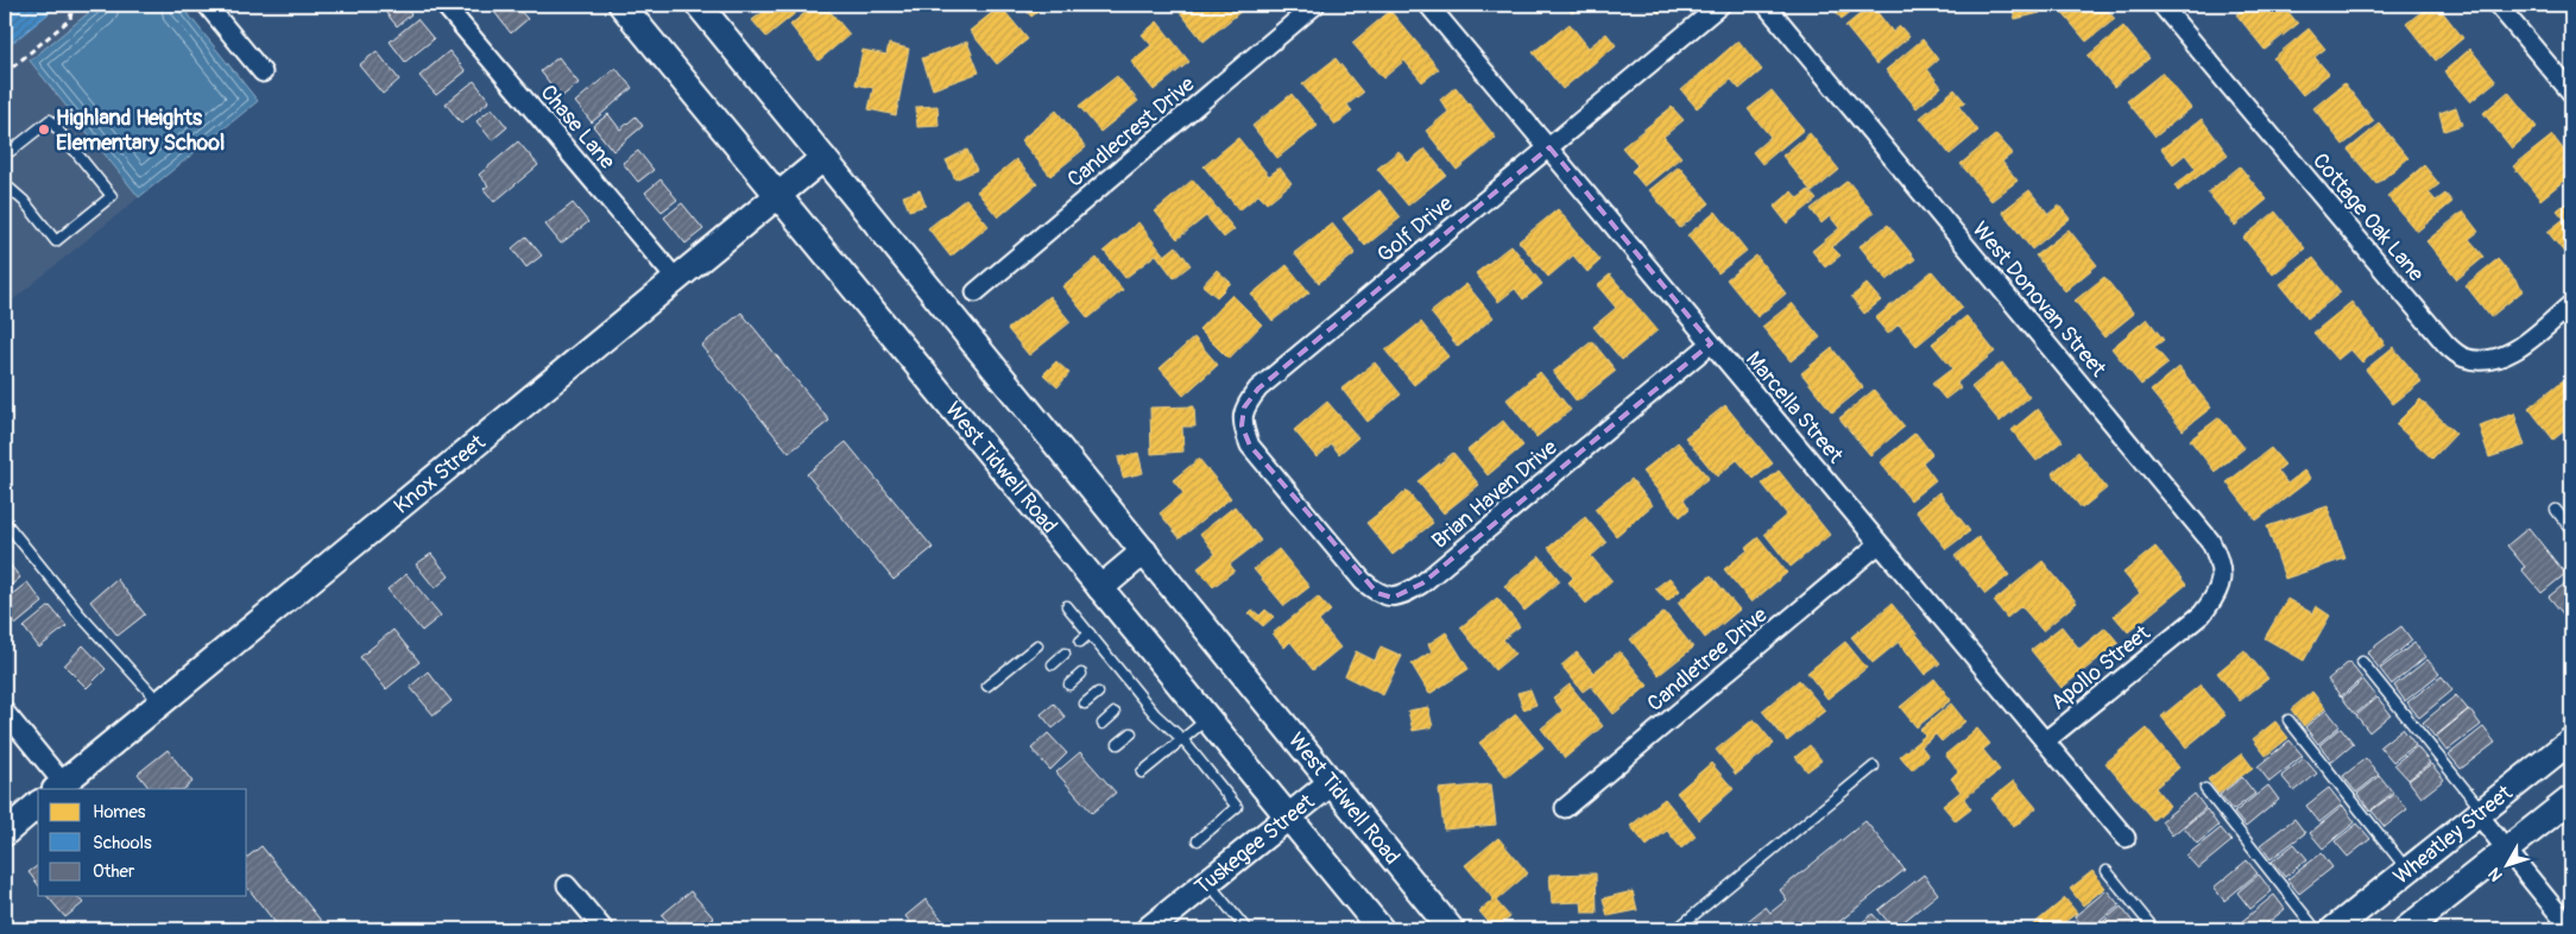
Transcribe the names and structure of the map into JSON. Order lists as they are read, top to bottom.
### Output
{
  "streets": {
    "main road": [
      "West Tidwell Road",
      "Knox Street",
      "Wheatley Street",
      "Tuskegee Street"
    ],
    "street": [
      "Chase Lane",
      "Candlecrest Drive",
      "Cottage Oak Lane",
      "Golf Drive",
      "West Donovan Street",
      "Marcella Street",
      "Brian Haven Drive",
      "Candletree Drive",
      "Apollo Street"
    ]
  },
  "crossings": [
    ["Chase Lane", "Knox Street"],
    ["Golf Drive", "Marcella Street"],
    ["Golf Drive", "Brian Haven Drive"],
    ["West Donovan Street", "Apollo Street"],
    ["Marcella Street", "Brian Haven Drive"],
    ["Marcella Street", "Candletree Drive"],
    ["Marcella Street", "Apollo Street"],
    ["West Tidwell Road", "Knox Street"],
    ["West Tidwell Road", "Tuskegee Street"]
  ],
  "places": ["Highland Heights Elementary School"],
  "legend": ["Homes", "Schools", "Other"],
  "north": "bottom left"
}
